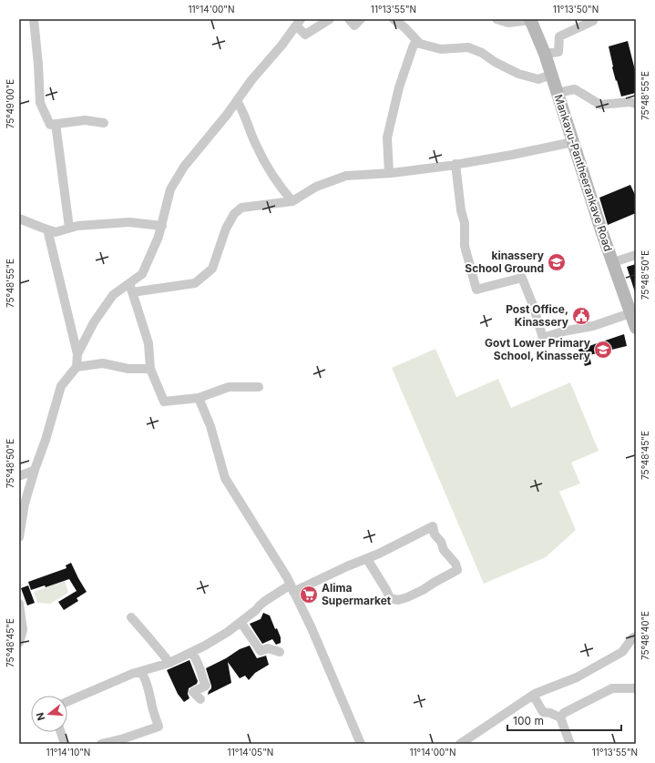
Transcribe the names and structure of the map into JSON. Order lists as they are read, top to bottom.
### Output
{
  "streets": {
    "main road": ["Mankavu-Pantheerankave Road"]
  },
  "places": {
    "school or university": ["kinassery School Ground", "Govt Lower Primary School, Kinassery"],
    "public building": ["Post Office, Kinassery"],
    "supermarket": ["Alima Supermarket"]
  },
  "scale_bar": "100 m",
  "north": "left",
  "coordinates": [
    "11°14'00\"N",
    "11°13'55\"N",
    "11°13'50\"N",
    "75°48'55\"E",
    "75°49'00\"E",
    "75°48'50\"E",
    "75°48'45\"E",
    "75°48'40\"E",
    "11°14'10\"N",
    "11°14'05\"N"
  ]
}
